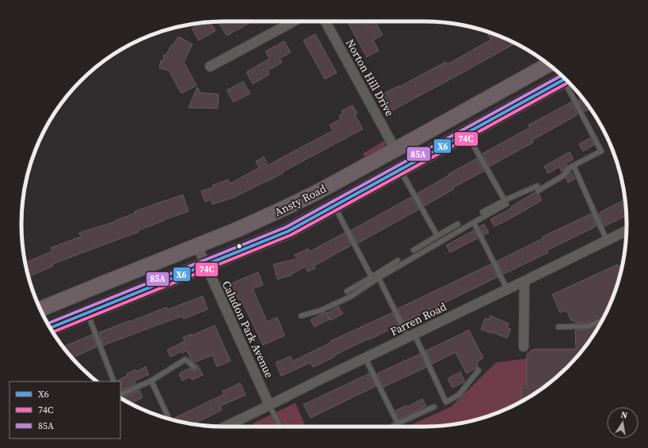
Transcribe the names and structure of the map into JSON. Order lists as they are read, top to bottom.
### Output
{
  "streets": {
    "highway": ["Ansty Road"],
    "street": ["Norton Hill Drive", "Farren Road", "Caludon Park Avenue"]
  },
  "crossings": [
    ["Norton Hill Drive", "Ansty Road"],
    ["Ansty Road", "Caludon Park Avenue"],
    ["Farren Road", "Caludon Park Avenue"]
  ],
  "lines": ["transit line 85A", "transit line X6", "transit line 74C"],
  "legend": ["X6", "74C", "85A"],
  "north": "top"
}
